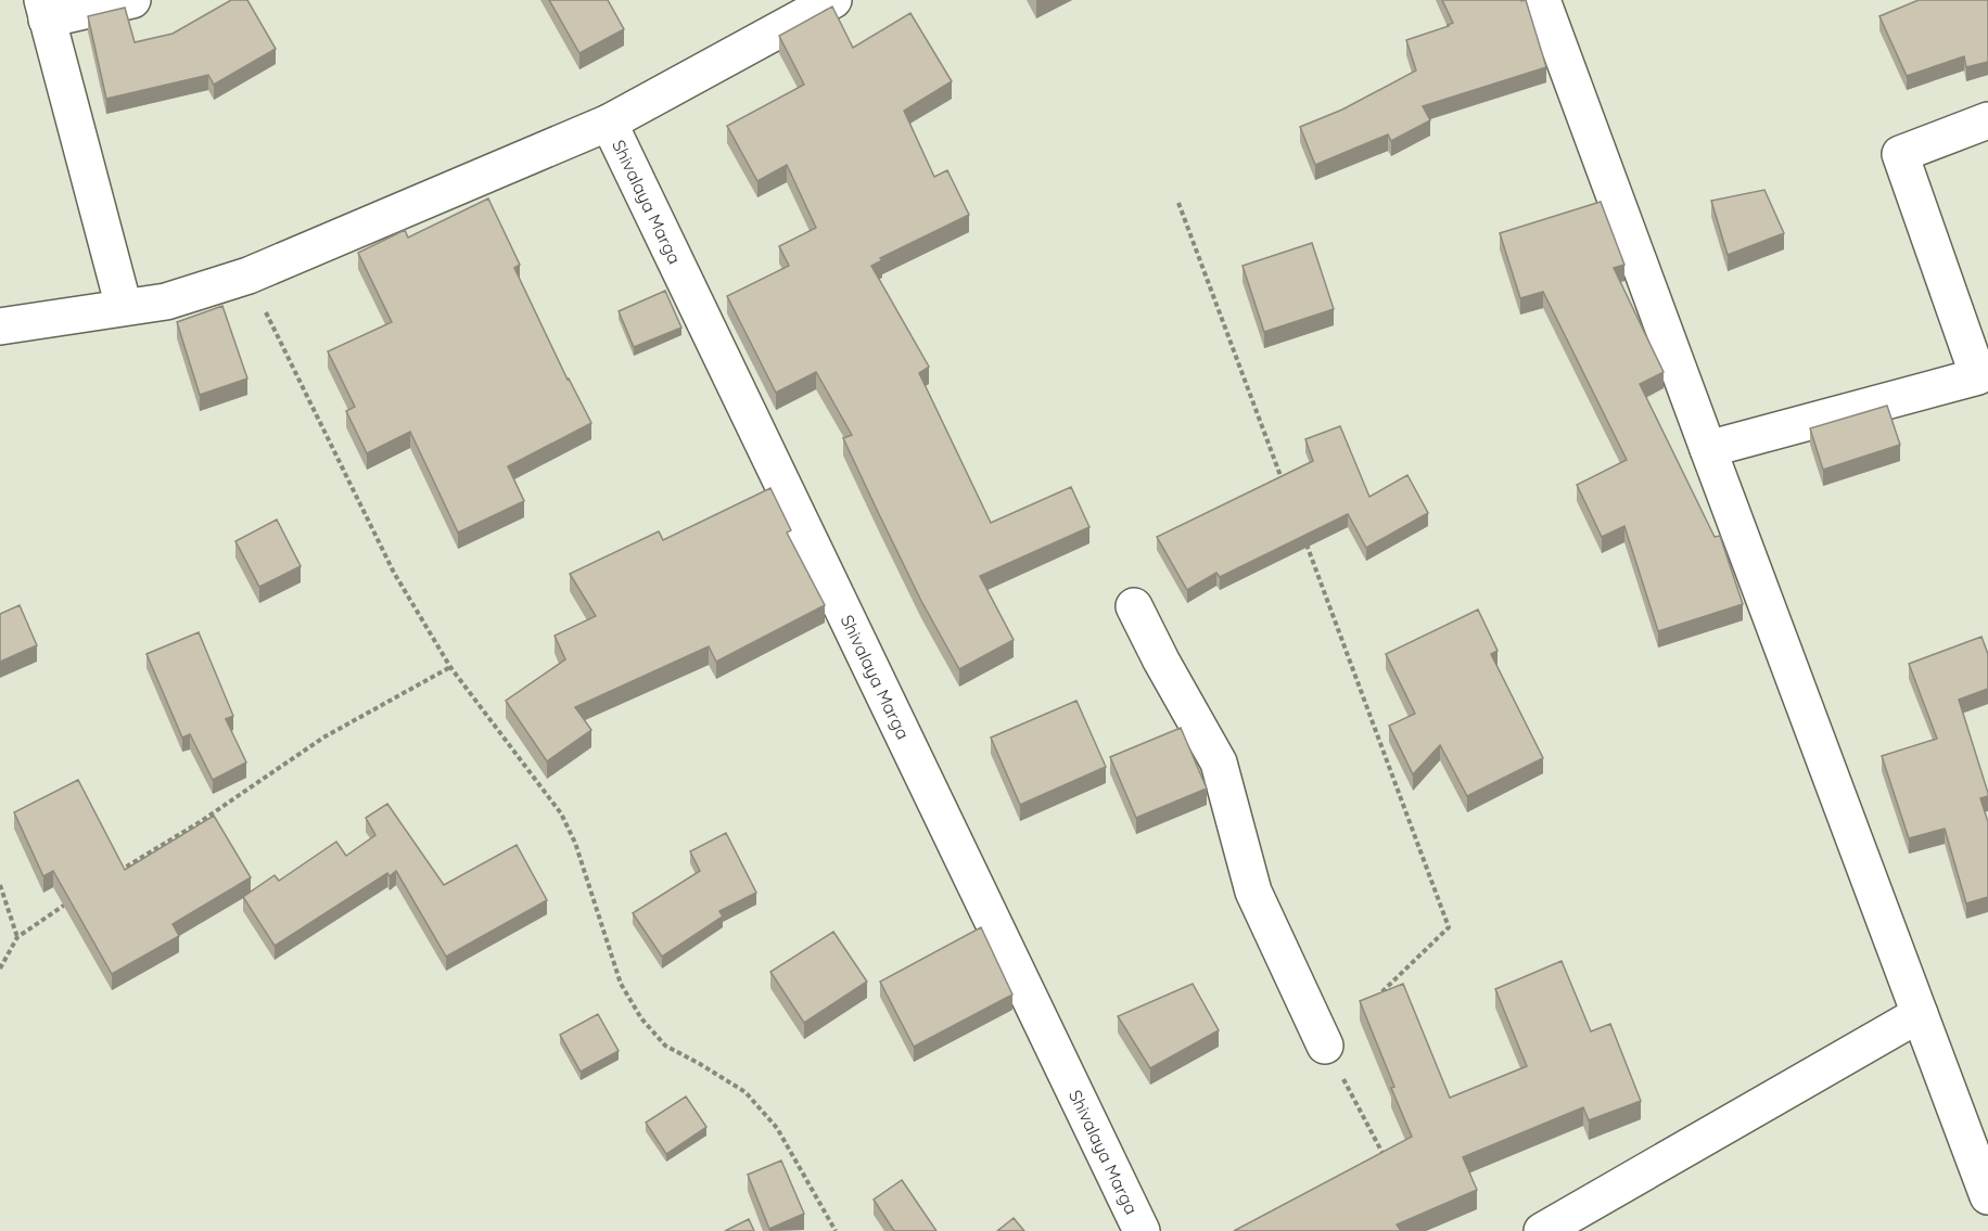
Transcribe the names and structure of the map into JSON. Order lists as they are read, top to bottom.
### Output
{
  "streets": {
    "street": ["Shivalaya Marga"]
  }
}
